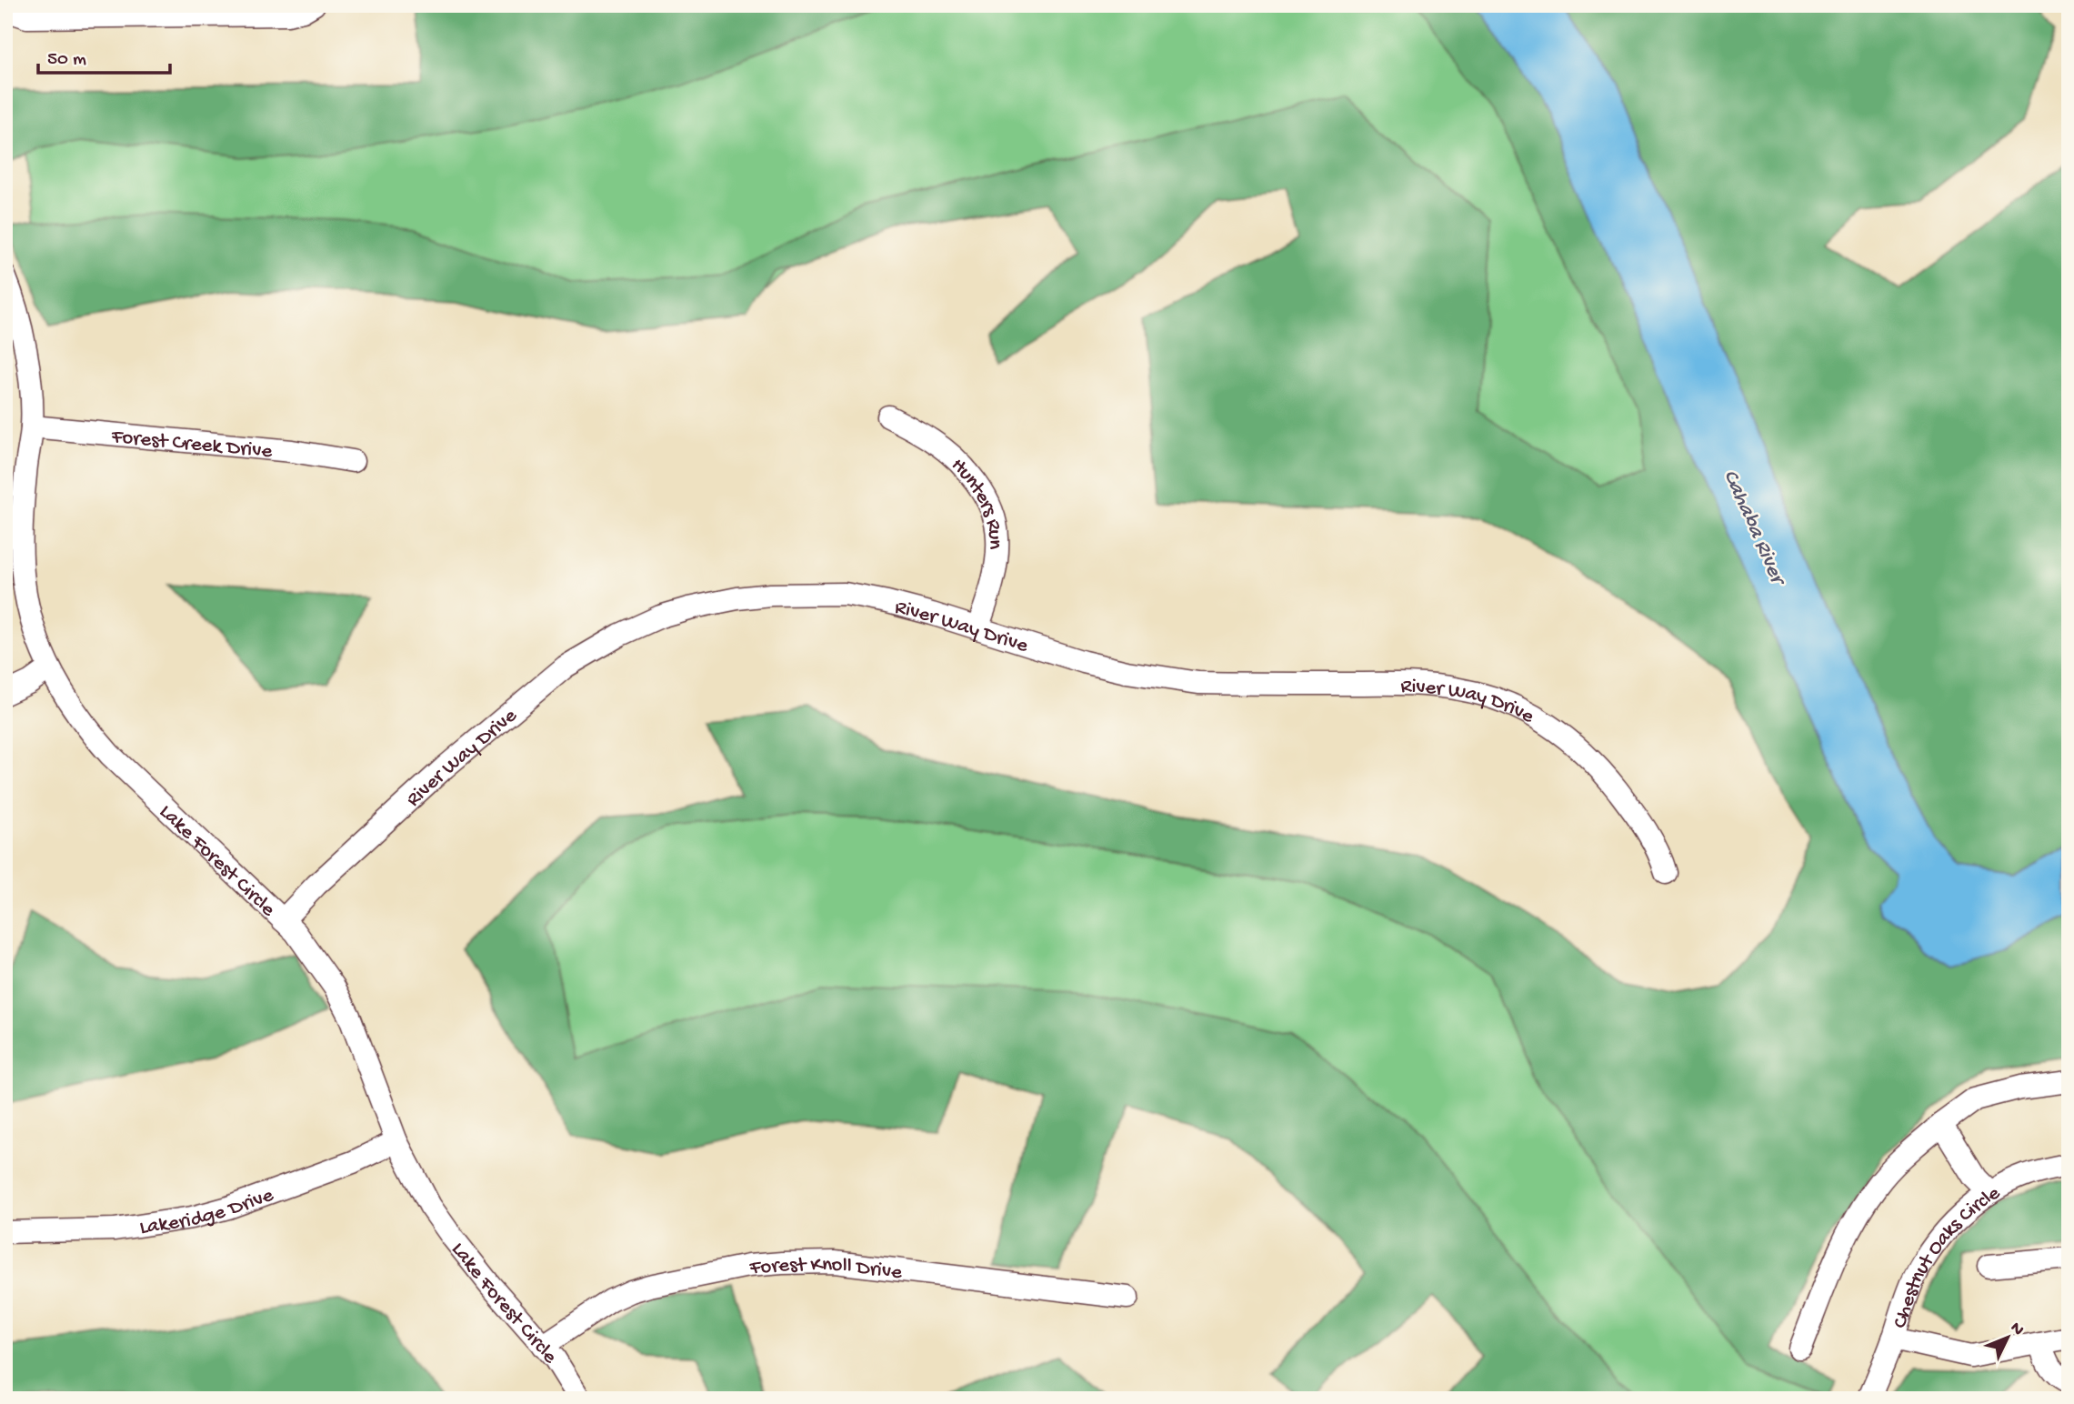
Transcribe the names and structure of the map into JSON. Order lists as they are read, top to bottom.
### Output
{
  "streets": {
    "street": [
      "Forest Creek Drive",
      "Hunters Run",
      "River Way Drive",
      "Lake Forest Circle",
      "Lakeridge Drive",
      "Chestnut Oaks Circle",
      "Forest Knoll Drive"
    ]
  },
  "crossings": [
    ["Forest Creek Drive", "Lake Forest Circle"],
    ["Hunters Run", "River Way Drive"],
    ["River Way Drive", "Lake Forest Circle"],
    ["Lake Forest Circle", "Lakeridge Drive"],
    ["Lake Forest Circle", "Forest Knoll Drive"]
  ],
  "water": ["Cahaba River"],
  "scale_bar": "50 m",
  "north": "top right"
}
